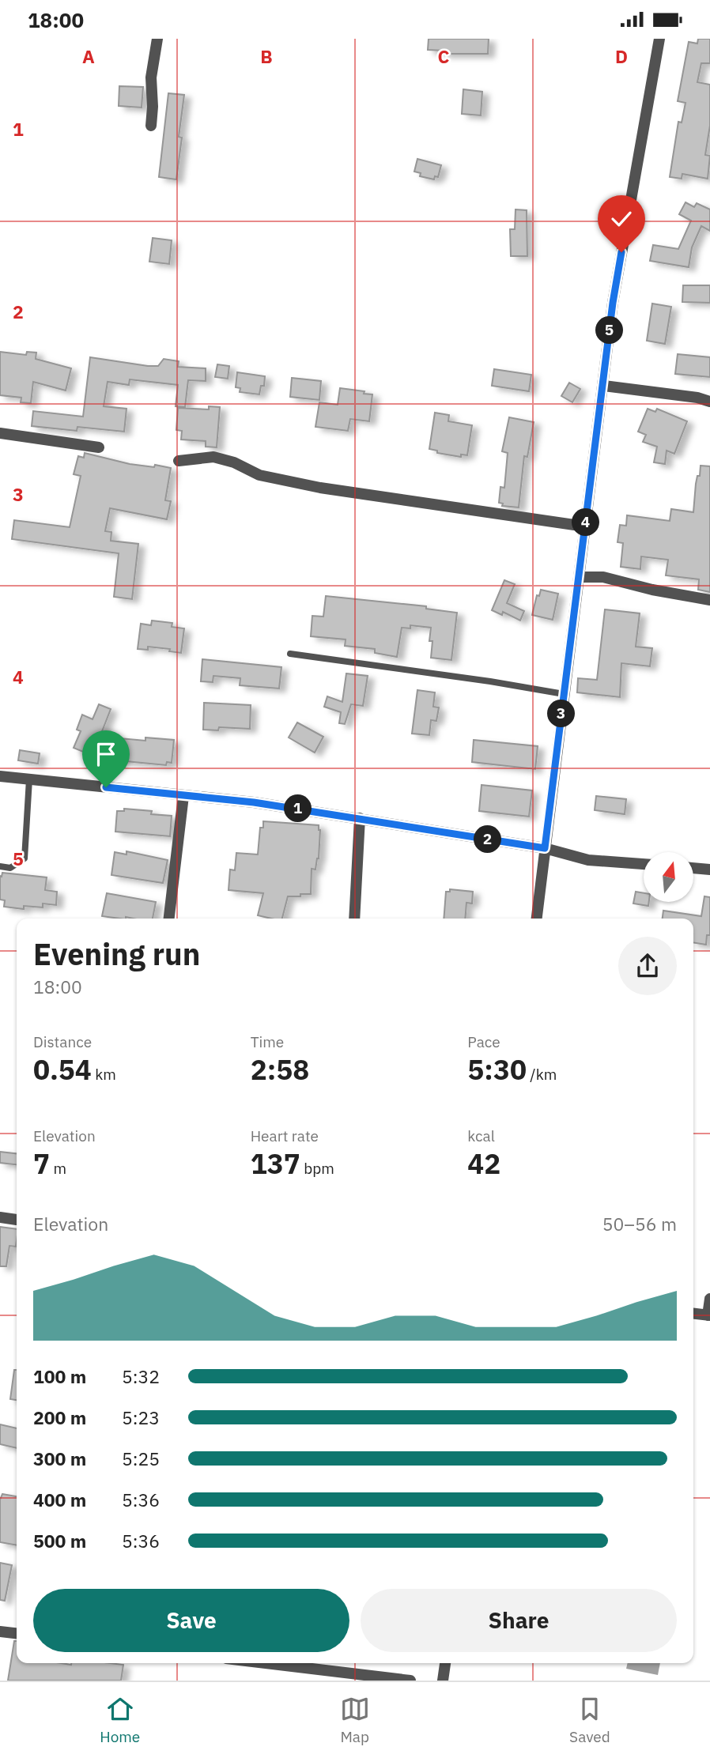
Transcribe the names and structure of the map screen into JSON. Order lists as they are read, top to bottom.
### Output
{
  "north": "top",
  "page": {
    "status": "18:00",
    "pins": [
      "5",
      "4",
      "3",
      "1",
      "2"
    ],
    "heading": ["Evening run", "18:00"],
    "stats": [
      ["Distance", "0.54 km"],
      ["Time", "2:58"],
      ["Pace", "5:30 /km"],
      ["Elevation", "7 m"],
      ["Heart rate", "137 bpm"],
      ["kcal", "42"]
    ],
    "chart": ["Elevation", "50–56 m"],
    "list": [
      {
        "name": "100 m",
        "note": "5:32"
      },
      {
        "name": "200 m",
        "note": "5:23"
      },
      {
        "name": "300 m",
        "note": "5:25"
      },
      {
        "name": "400 m",
        "note": "5:36"
      },
      {
        "name": "500 m",
        "note": "5:36"
      }
    ],
    "buttons": ["Save", "Share"],
    "tabs": ["Home", "Map", "Saved"]
  },
  "grid": {
    "columns": [
      "A",
      "B",
      "C",
      "D"
    ],
    "rows": [
      "1",
      "2",
      "3",
      "4",
      "5"
    ]
  }
}
